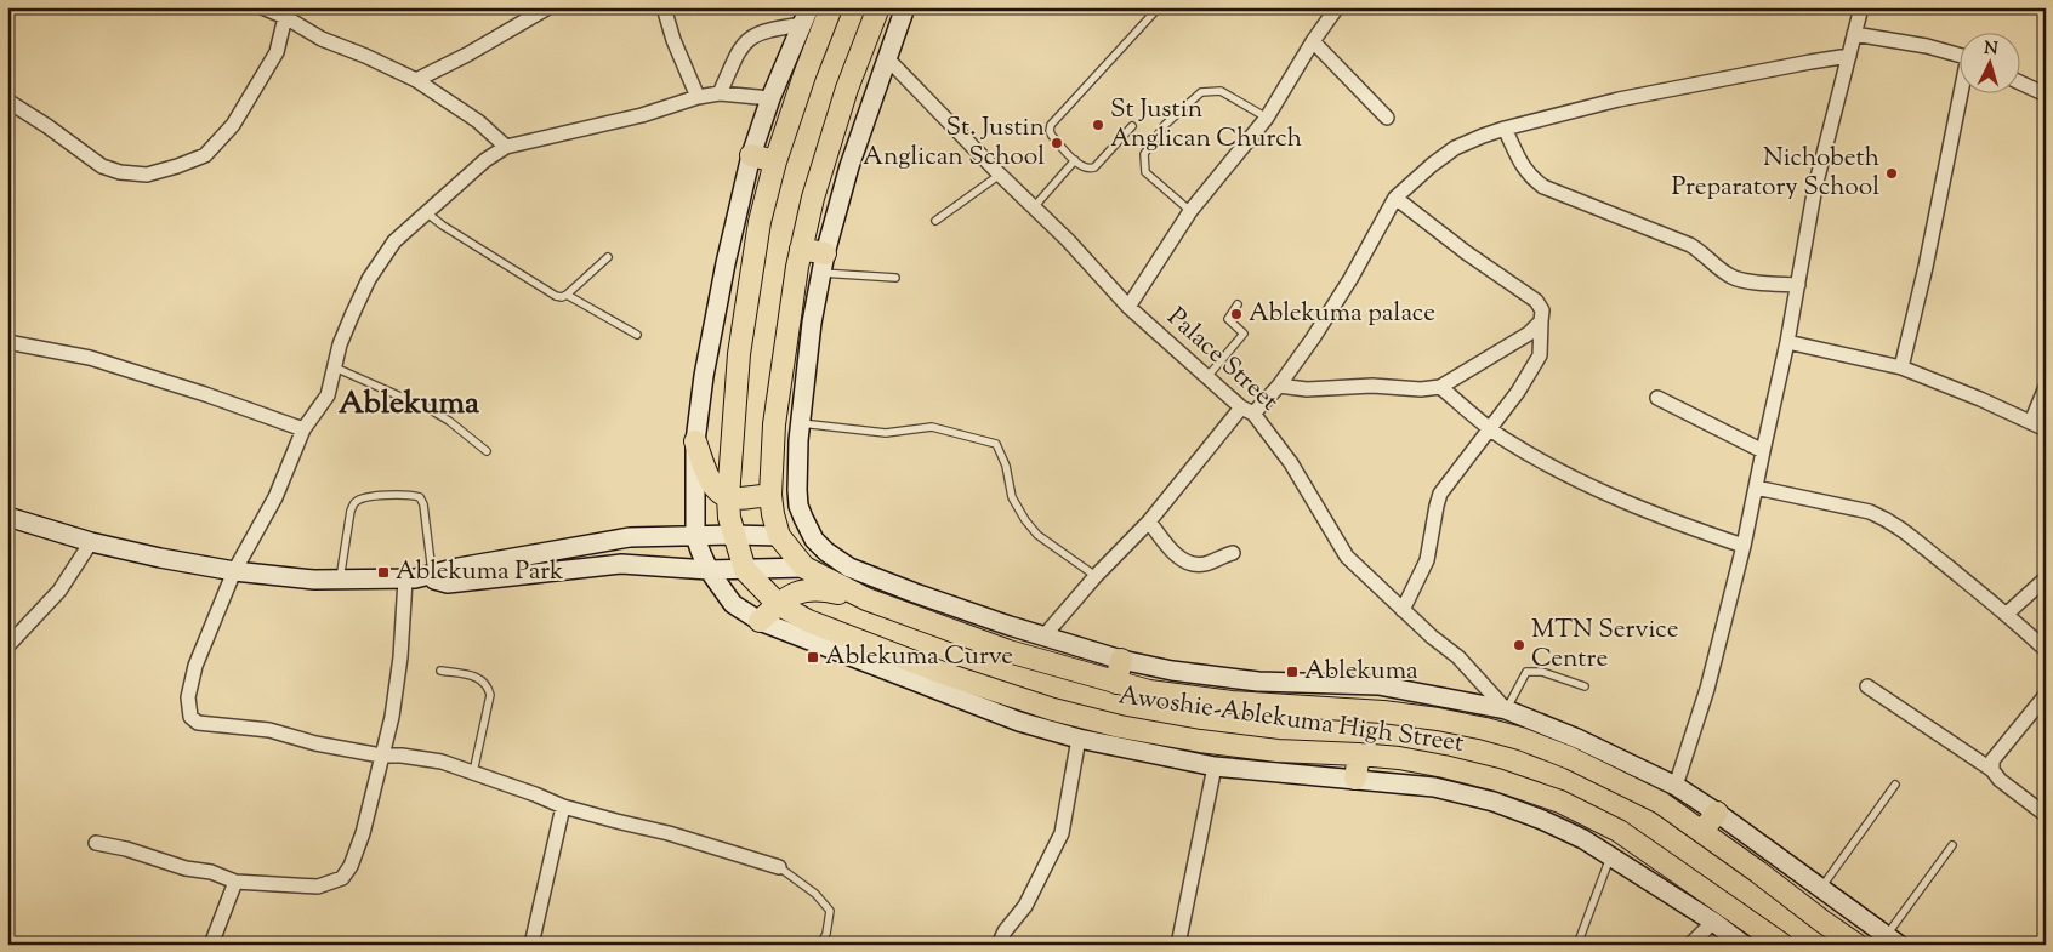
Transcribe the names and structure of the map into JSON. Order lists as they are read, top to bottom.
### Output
{
  "streets": {
    "main road": ["Awoshie-Ablekuma High Street"],
    "street": ["Palace Street"]
  },
  "crossings": [
    ["Palace Street", "Awoshie-Ablekuma High Street"]
  ],
  "districts": ["Ablekuma"],
  "places": {
    "other": [
      "St Justin Anglican Church",
      "St. Justin Anglican School",
      "Nichobeth Preparatory School",
      "Ablekuma palace",
      "MTN Service Centre"
    ],
    "transit": ["Ablekuma Park", "Ablekuma Curve", "Ablekuma"]
  },
  "north": "top"
}
